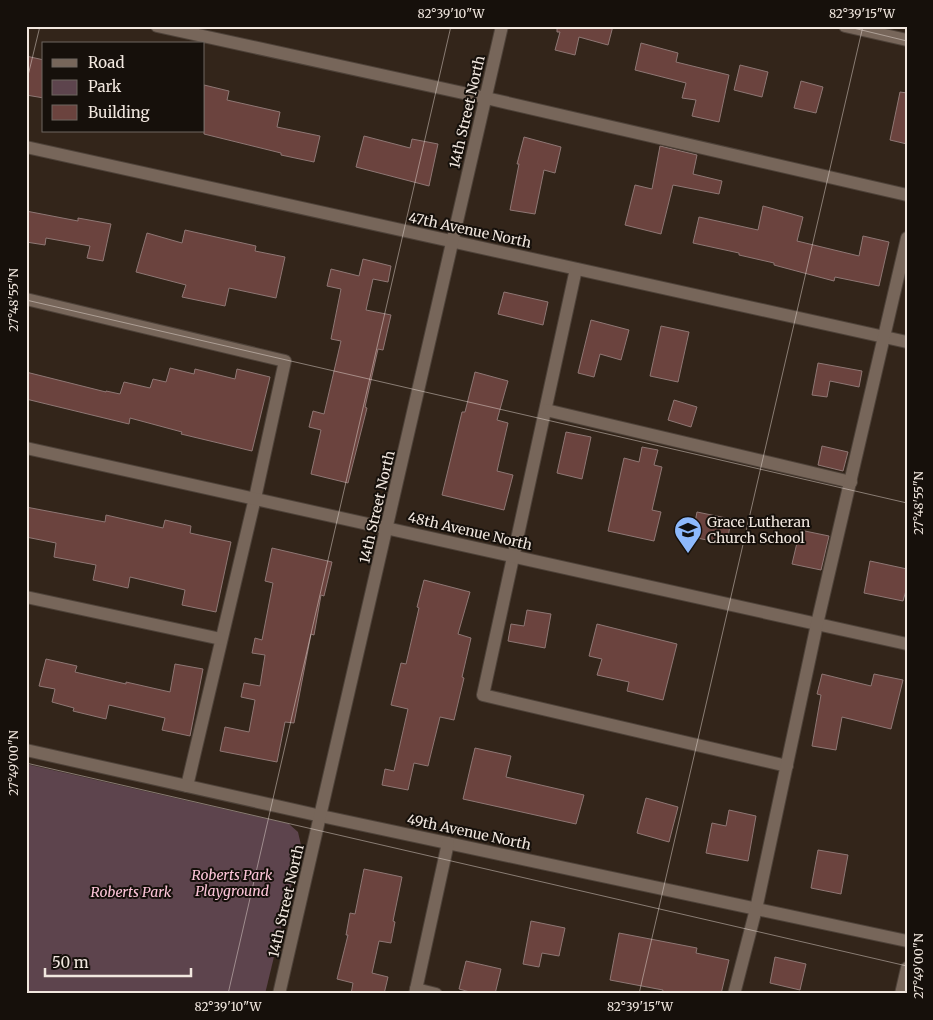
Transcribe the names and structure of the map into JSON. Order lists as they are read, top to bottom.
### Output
{
  "streets": {
    "street": [
      "14th Street North",
      "47th Avenue North",
      "48th Avenue North",
      "49th Avenue North"
    ]
  },
  "crossings": [
    ["14th Street North", "47th Avenue North"],
    ["14th Street North", "48th Avenue North"],
    ["14th Street North", "49th Avenue North"]
  ],
  "parks": ["Roberts Park Playground", "Roberts Park"],
  "places": {
    "school or university": ["Grace Lutheran Church School"]
  },
  "legend": ["Road", "Park", "Building"],
  "scale_bar": "50 m",
  "coordinates": [
    "82°39'10\"W",
    "82°39'15\"W",
    "27°48'55\"N",
    "27°49'00\"N"
  ]
}
